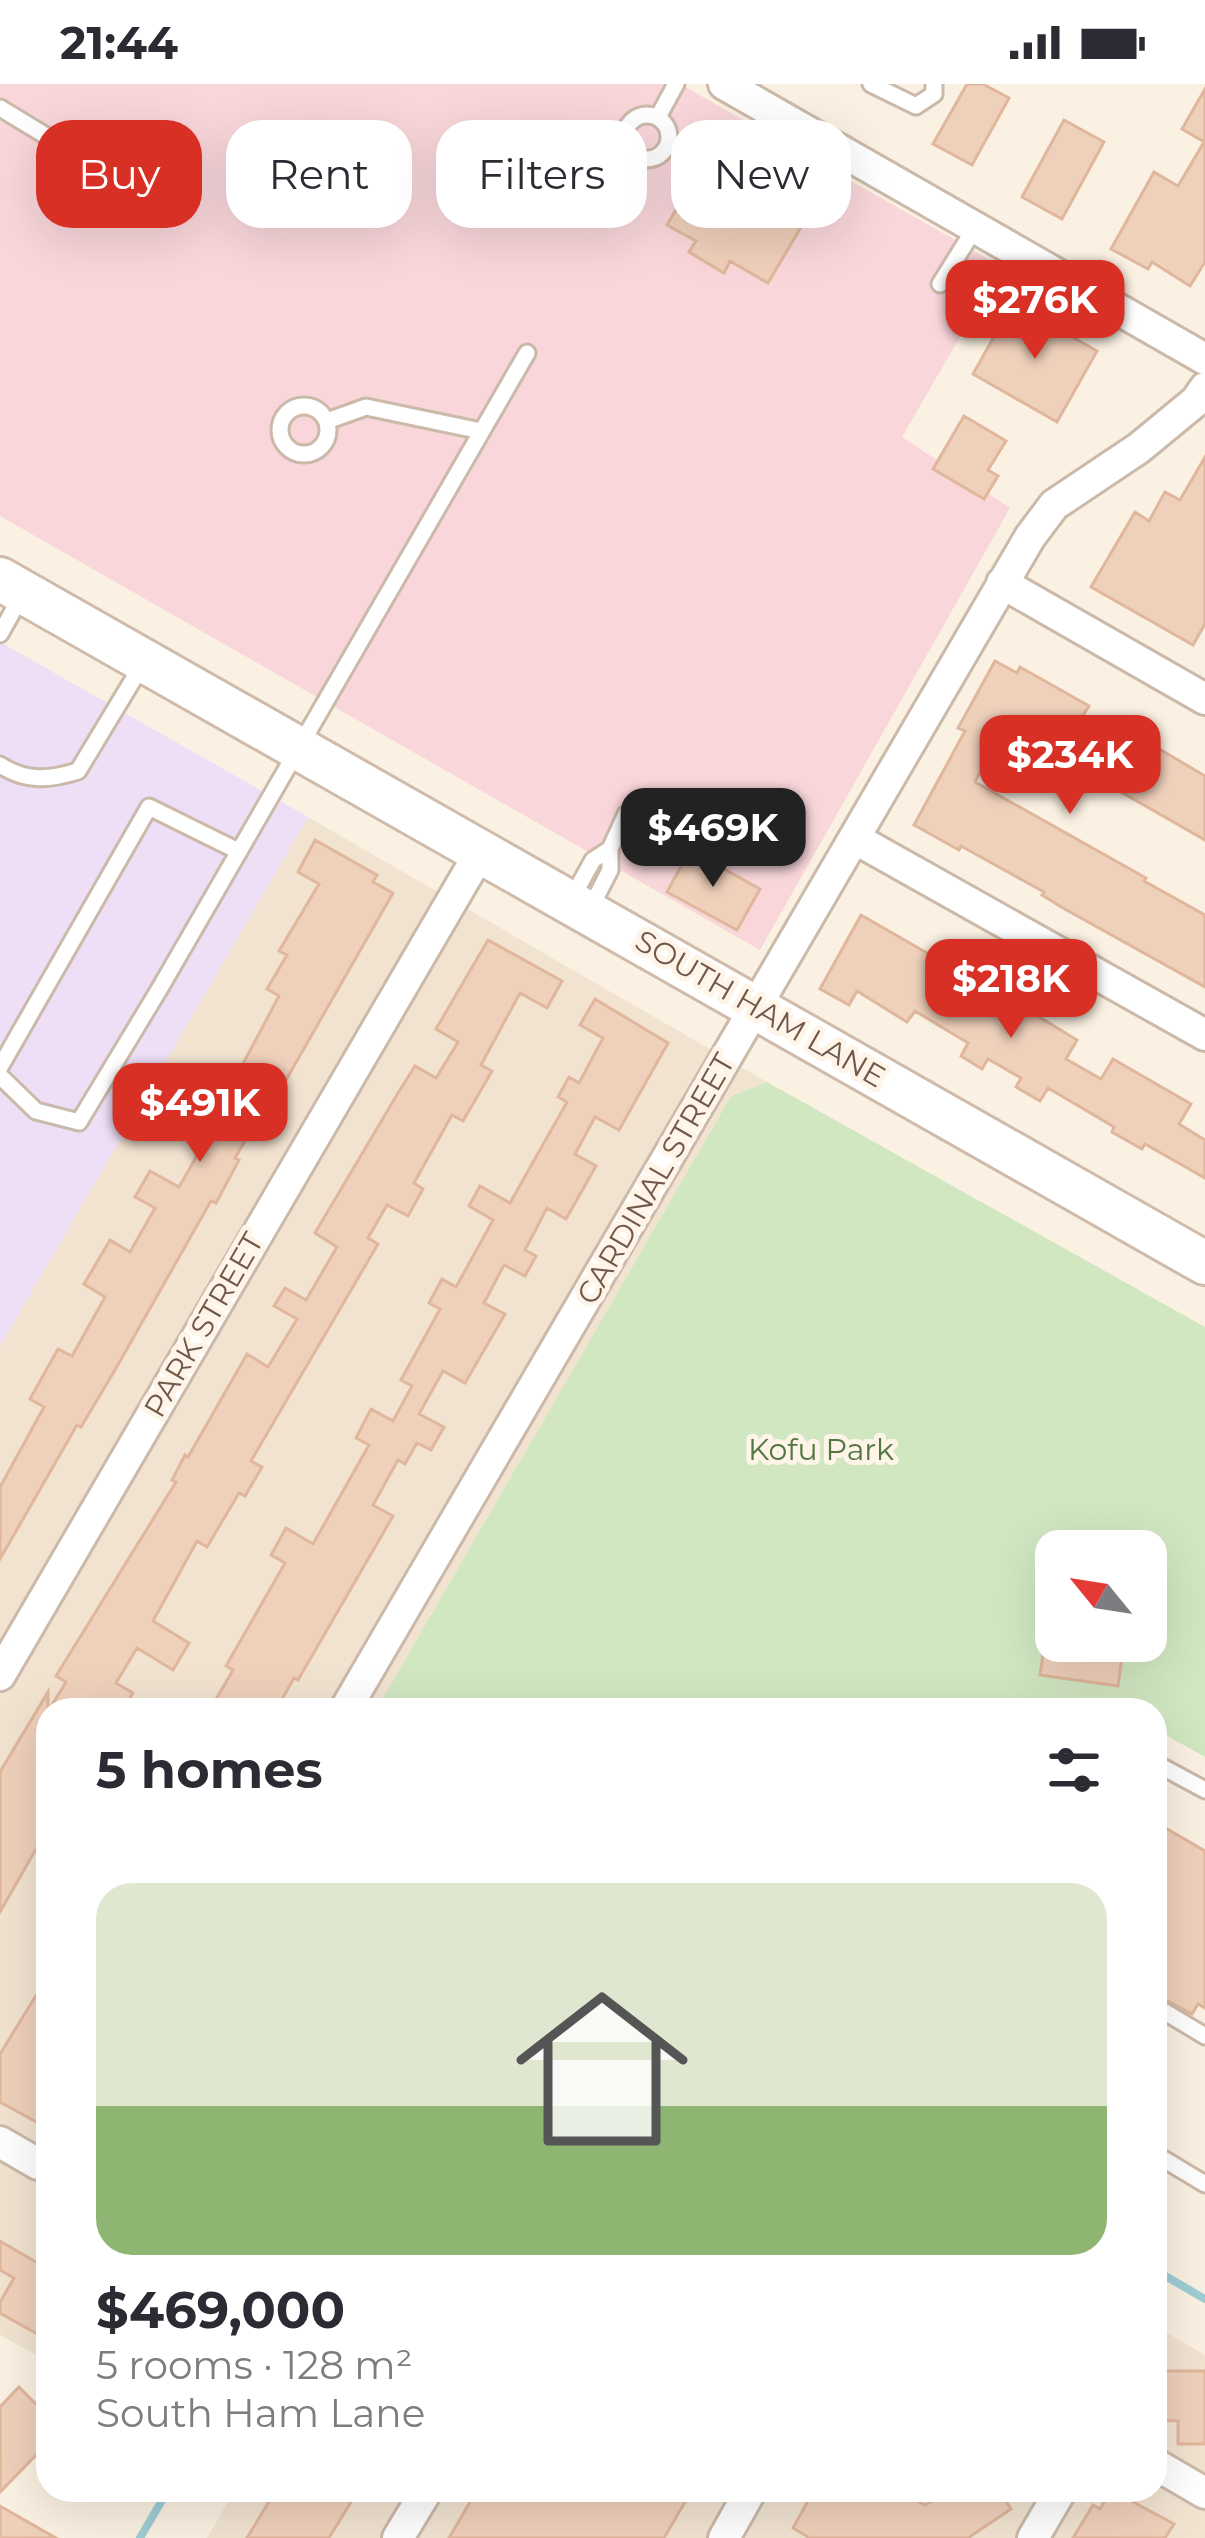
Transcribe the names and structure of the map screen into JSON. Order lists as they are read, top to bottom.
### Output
{
  "streets": {
    "main road": ["SOUTH HAM LANE"],
    "street": ["CARDINAL STREET", "PARK STREET"]
  },
  "crossings": [
    ["SOUTH HAM LANE", "CARDINAL STREET"],
    ["SOUTH HAM LANE", "PARK STREET"]
  ],
  "parks": ["Kofu Park"],
  "north": "top left",
  "page": {
    "status": "21:44",
    "chip": [
      "Buy",
      "Rent",
      "Filters",
      "New"
    ],
    "price": [
      "$276K",
      "$234K",
      "$469K",
      "$218K",
      "$491K"
    ],
    "heading": "5 homes",
    "list": [
      {
        "name": "$469,000",
        "note": "5 rooms · 128 m² · South Ham Lane"
      }
    ]
  }
}
